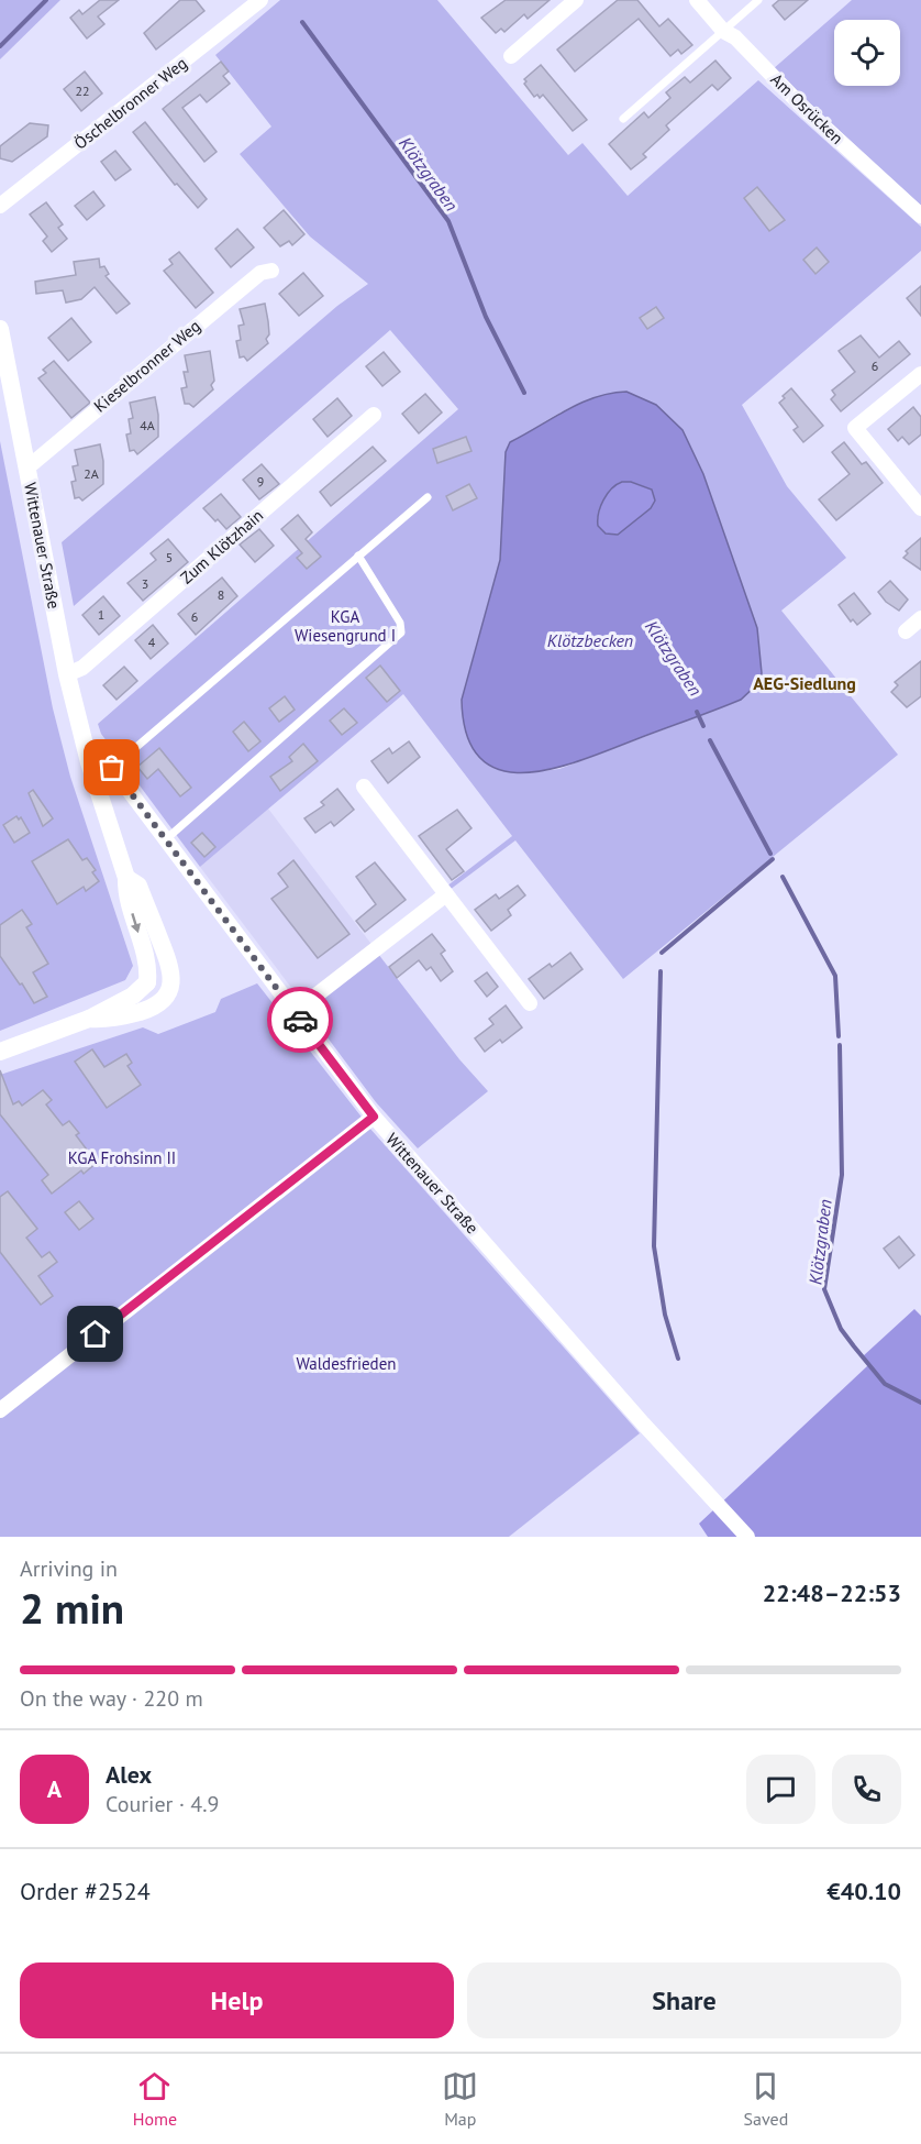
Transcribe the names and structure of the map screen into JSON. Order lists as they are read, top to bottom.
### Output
{
  "streets": {
    "street": [
      "Öschelbronner Weg",
      "Am Osrücken",
      "Kieselbronner Weg",
      "Wittenauer Straße",
      "Zum Klötzhain"
    ]
  },
  "crossings": [
    ["Kieselbronner Weg", "Wittenauer Straße"],
    ["Wittenauer Straße", "Zum Klötzhain"]
  ],
  "districts": ["AEG-Siedlung"],
  "water": ["Klötzgraben", "Klötzbecken"],
  "parks": ["KGA Wiesengrund I", "KGA Frohsinn II", "Waldesfrieden"],
  "house_numbers": [
    "22",
    "6",
    "4A",
    "2A",
    "9",
    "5",
    "3",
    "8",
    "1",
    "6",
    "4"
  ],
  "page": {
    "heading": ["2 min", "Arriving in", "22:48–22:53"],
    "panel": [
      "Alex",
      "Courier · 4.9",
      "Order #2524",
      "€40.10"
    ],
    "bar": "On the way · 220 m",
    "round": "A",
    "buttons": ["Help", "Share"],
    "tabs": ["Home", "Map", "Saved"]
  }
}
